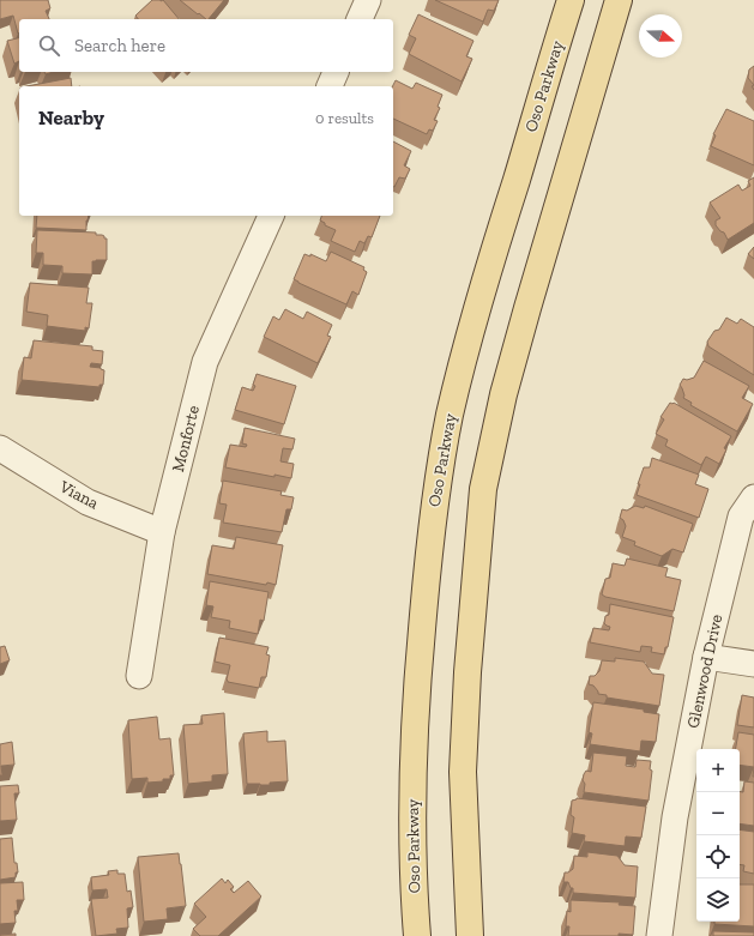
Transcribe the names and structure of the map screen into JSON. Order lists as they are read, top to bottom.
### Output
{
  "streets": {
    "main road": ["Oso Parkway"],
    "street": ["Monforte", "Viana", "Glenwood Drive"]
  },
  "crossings": [
    ["Monforte", "Viana"]
  ],
  "north": "right",
  "page": {
    "search": "Search here",
    "heading": ["Nearby", "0 results"],
    "map_buttons": ["+", "−"]
  }
}
